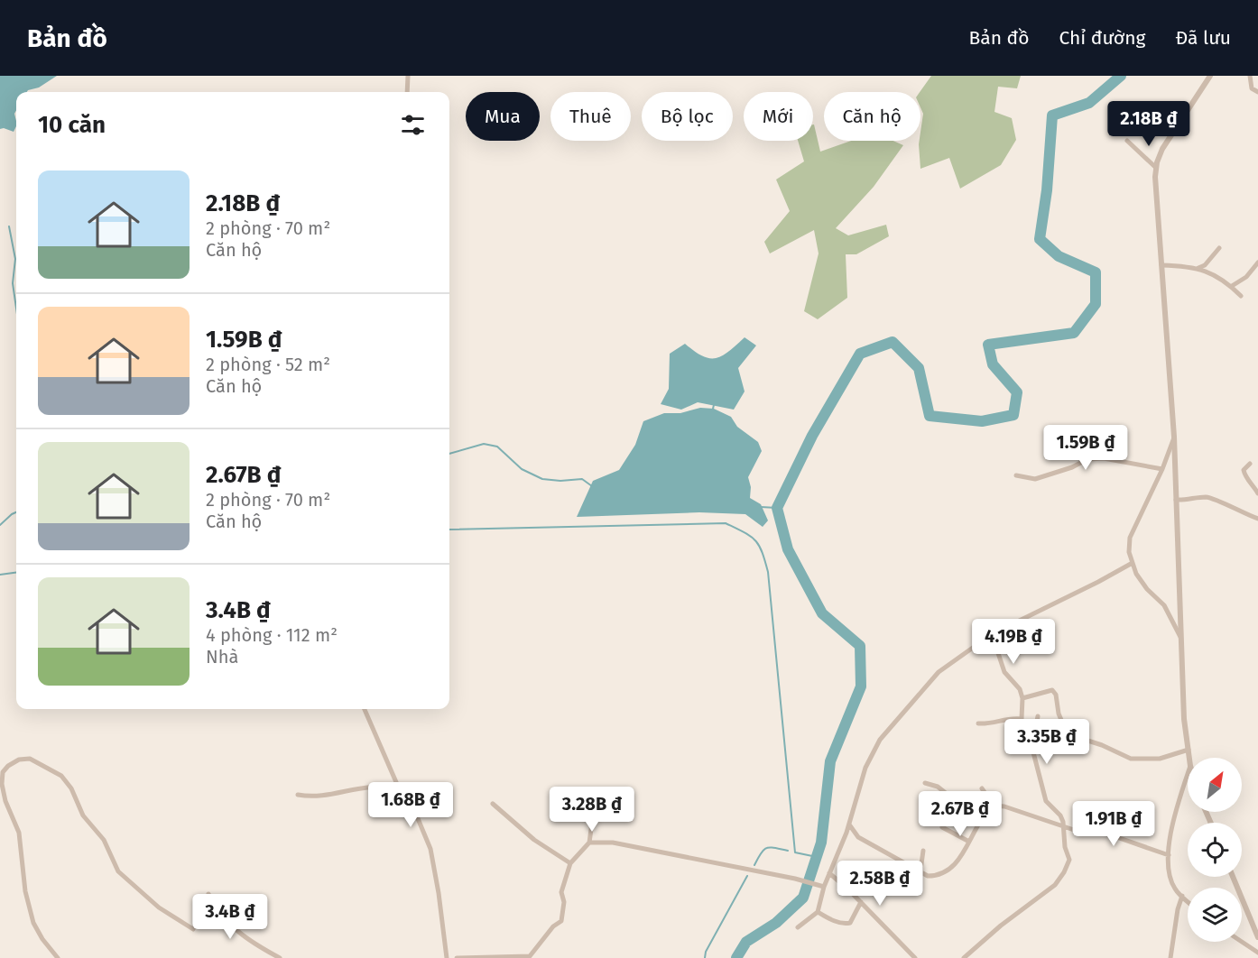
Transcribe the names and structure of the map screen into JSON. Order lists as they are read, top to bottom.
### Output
{
  "north": "top right",
  "page": {
    "header": "Bản đồ",
    "nav": ["Bản đồ", "Chỉ đường", "Đã lưu"],
    "chip": [
      "Mua",
      "Thuê",
      "Bộ lọc",
      "Mới",
      "Căn hộ"
    ],
    "heading": "10 căn",
    "price": [
      "2.18B ₫",
      "1.59B ₫",
      "4.19B ₫",
      "3.35B ₫",
      "1.68B ₫",
      "3.28B ₫",
      "2.67B ₫",
      "1.91B ₫",
      "2.58B ₫",
      "3.4B ₫"
    ],
    "list": [
      {
        "name": "2.18B ₫",
        "note": "2 phòng · 70 m² · Căn hộ"
      },
      {
        "name": "1.59B ₫",
        "note": "2 phòng · 52 m² · Căn hộ"
      },
      {
        "name": "2.67B ₫",
        "note": "2 phòng · 70 m² · Căn hộ"
      },
      {
        "name": "3.4B ₫",
        "note": "4 phòng · 112 m² · Nhà"
      }
    ]
  }
}
